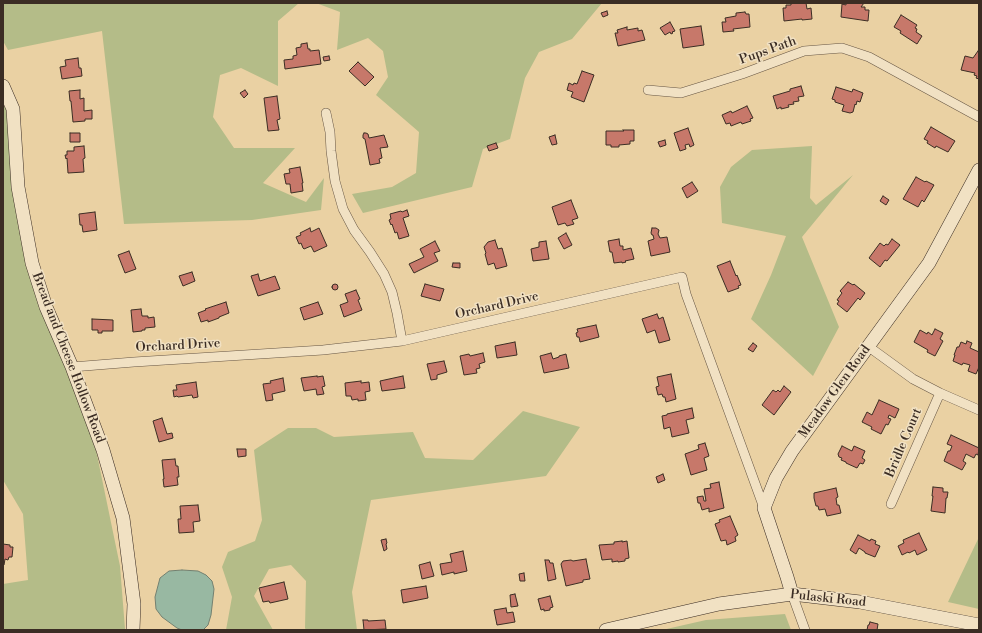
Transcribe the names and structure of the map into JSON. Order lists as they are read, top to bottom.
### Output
{
  "streets": {
    "main road": ["Bread and Cheese Hollow Road", "Meadow Glen Road", "Pulaski Road"],
    "street": ["Pups Path", "Orchard Drive", "Bridle Court"]
  },
  "crossings": [
    ["Orchard Drive", "Bread and Cheese Hollow Road"],
    ["Orchard Drive", "Meadow Glen Road"]
  ]
}
